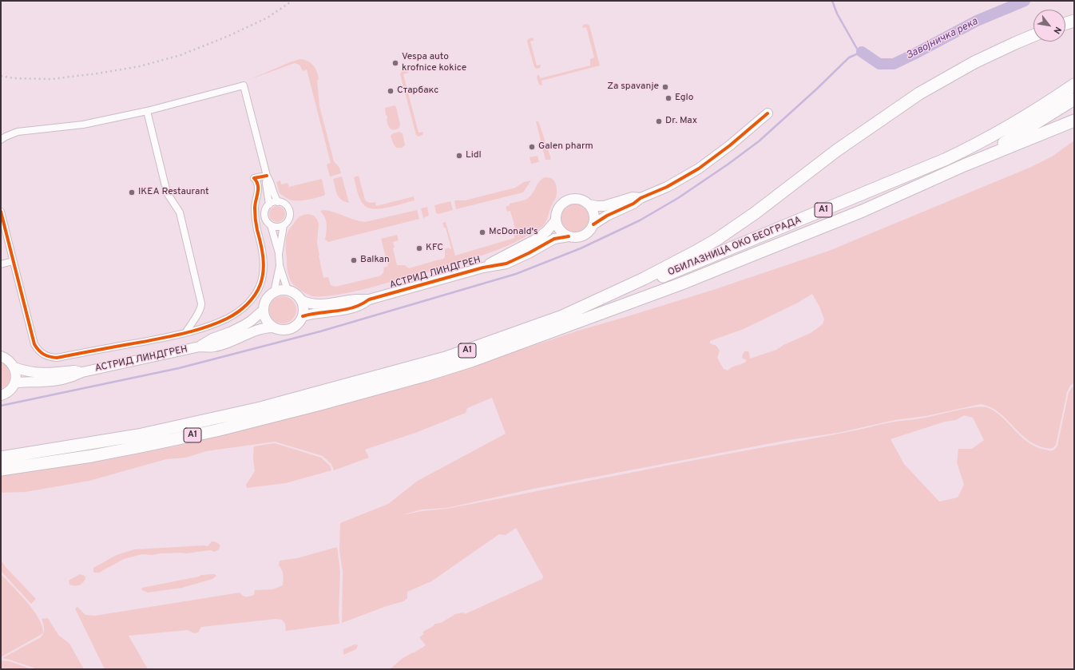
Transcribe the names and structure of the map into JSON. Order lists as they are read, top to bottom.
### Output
{
  "streets": {
    "highway": ["A1", "ОБИЛАЗНИЦА ОКО БЕОГРАДА"],
    "street": ["АСТРИД ЛИНДГРЕН"]
  },
  "crossings": [
    ["A1", "ОБИЛАЗНИЦА ОКО БЕОГРАДА"]
  ],
  "water": ["Завојничка река"],
  "places": [
    "Vespa auto krofnice kokice",
    "Za spavanje",
    "Старбакс",
    "Eglo",
    "Dr. Max",
    "Galen pharm",
    "Lidl",
    "IKEA Restaurant",
    "McDonald's",
    "KFC",
    "Balkan"
  ],
  "north": "bottom right"
}
